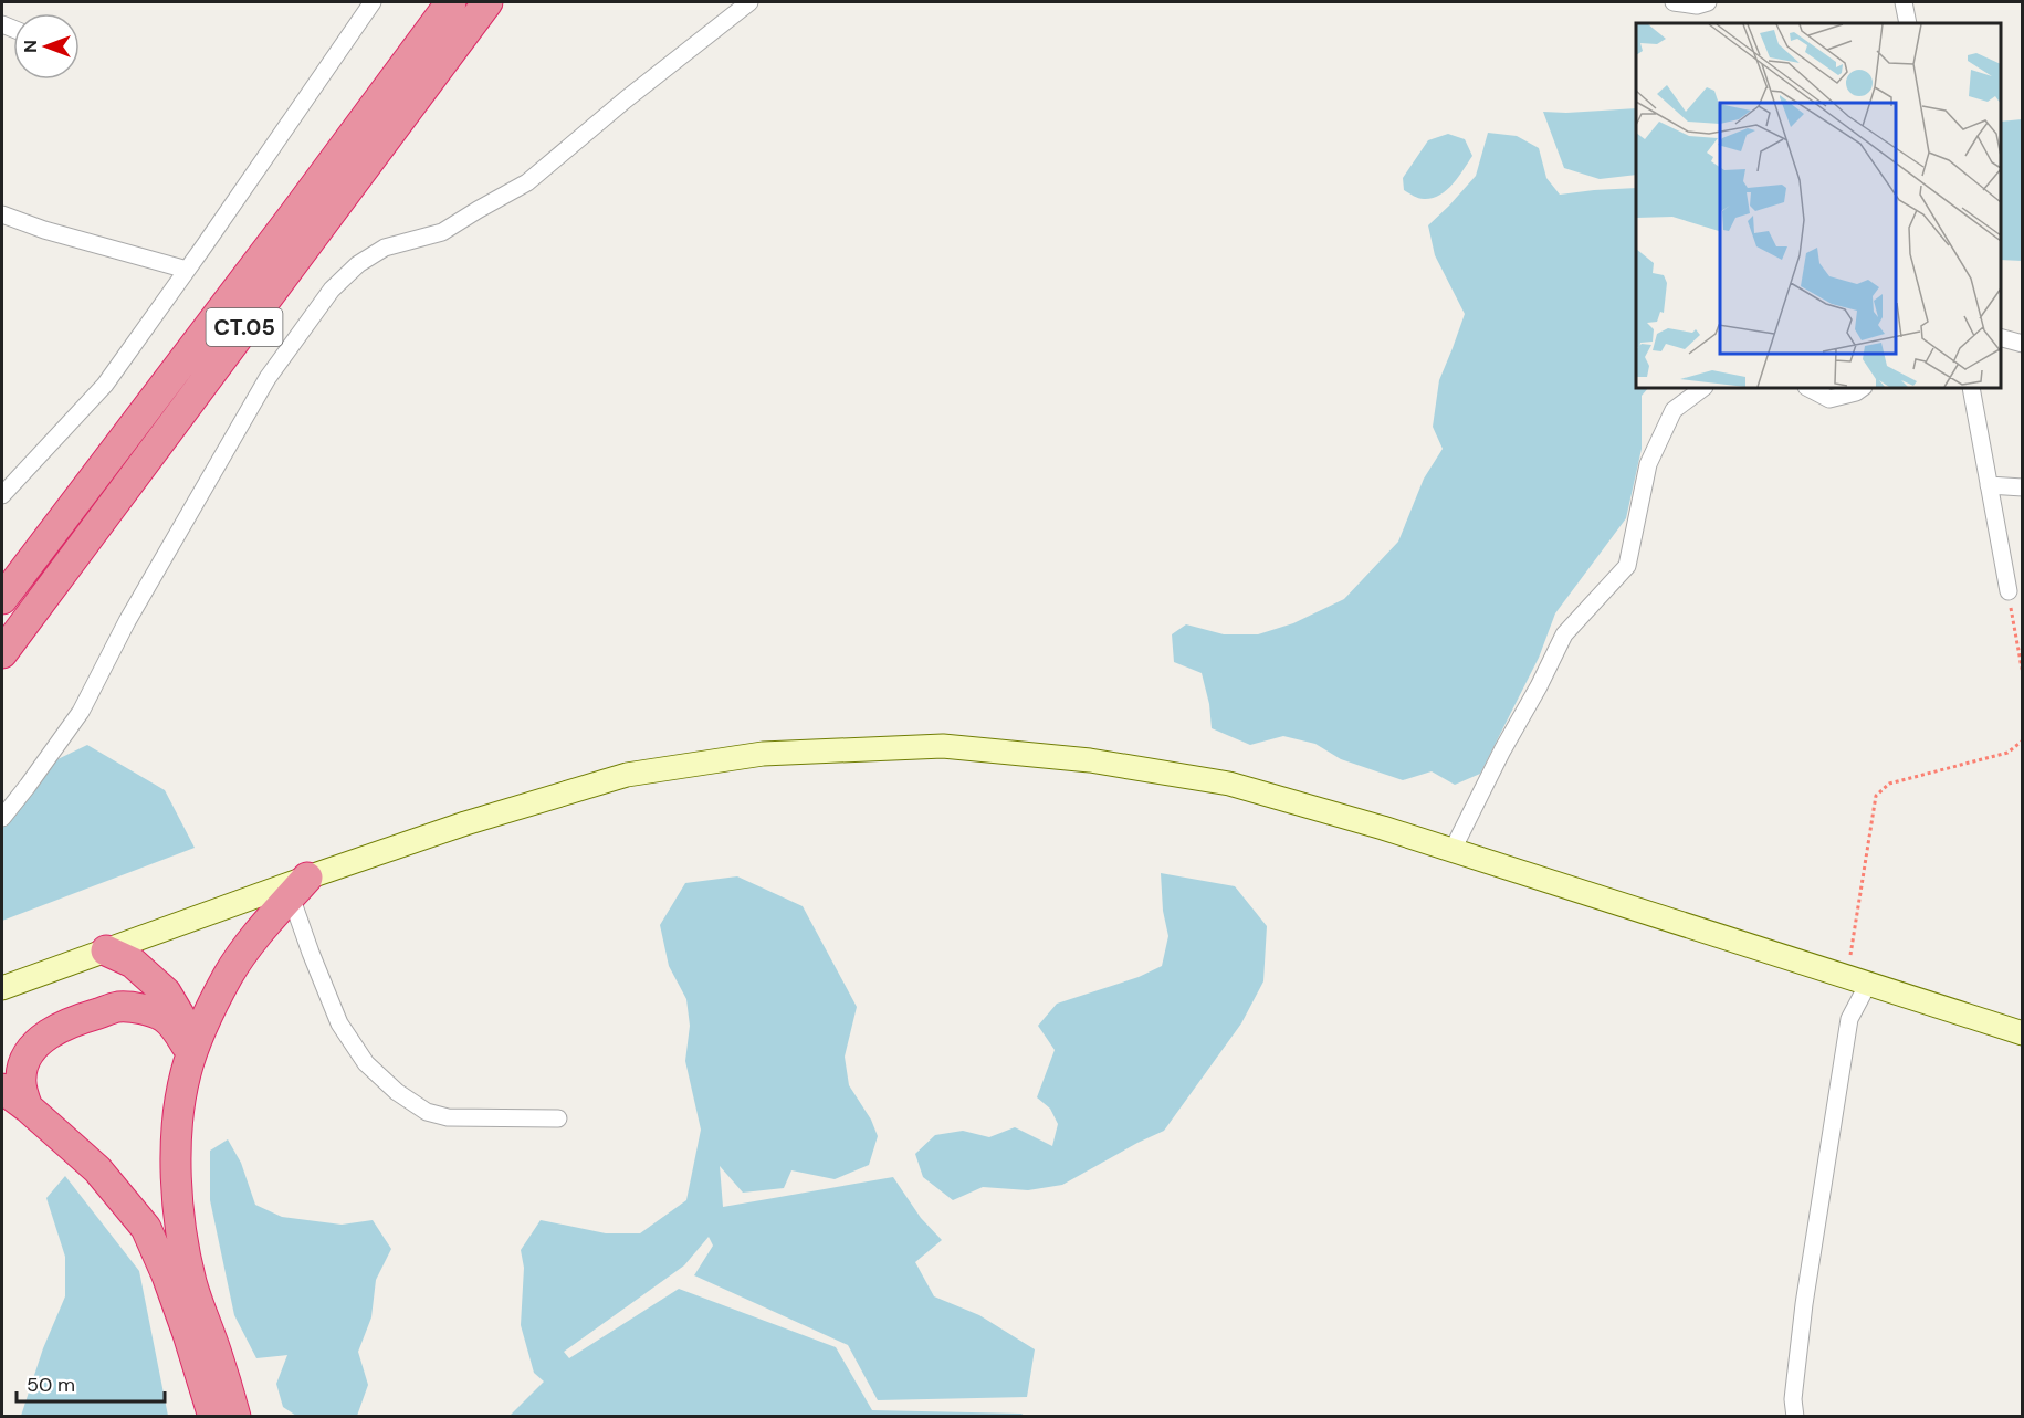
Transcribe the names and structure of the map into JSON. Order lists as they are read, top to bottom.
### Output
{
  "streets": {
    "highway": ["CT.05"]
  },
  "scale_bar": "50 m",
  "north": "left"
}
